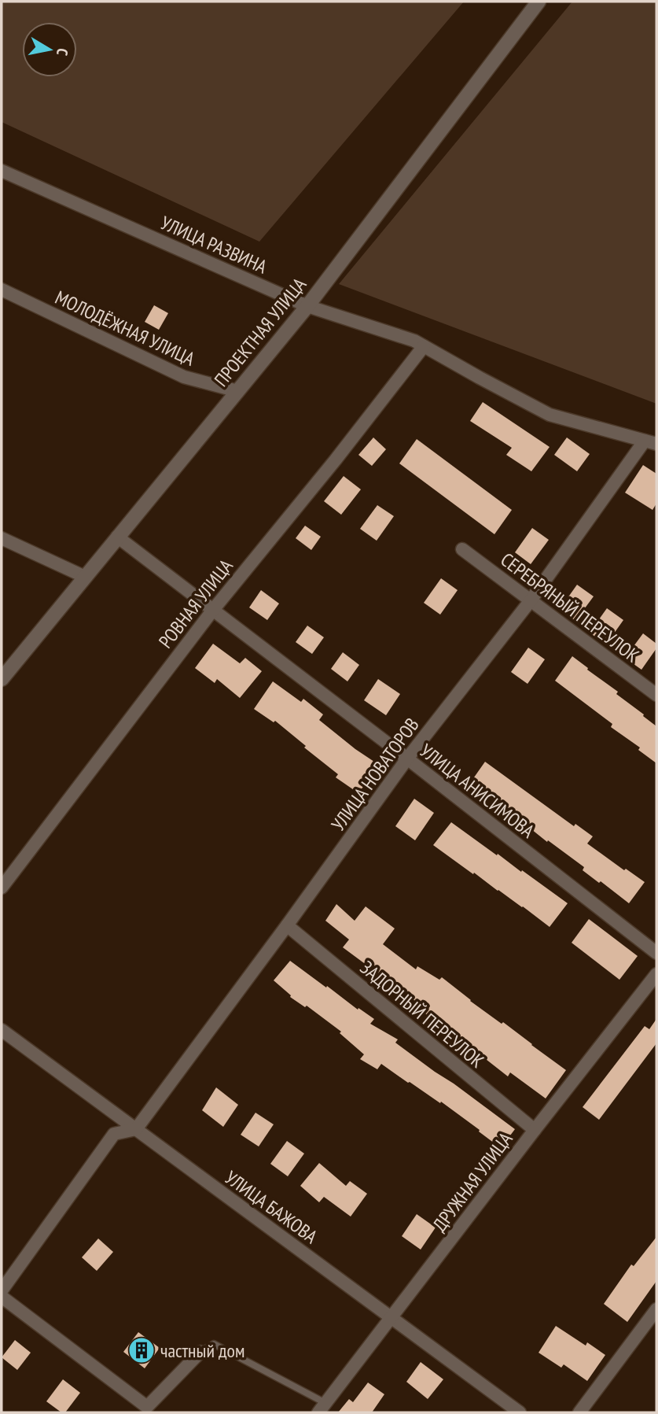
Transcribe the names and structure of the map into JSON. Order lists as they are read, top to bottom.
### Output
{
  "streets": {
    "street": [
      "УЛИЦА РАЗВИНА",
      "МОЛОДЁЖНАЯ УЛИЦА",
      "ПРОЕКТНАЯ УЛИЦА",
      "РОВНАЯ УЛИЦА",
      "СЕРЕБРЯНЫЙ ПЕРЕУЛОК",
      "УЛИЦА НОВАТОРОВ",
      "УЛИЦА АНИСИМОВА",
      "ЗАДОРНЫЙ ПЕРЕУЛОК",
      "ДРУЖНАЯ УЛИЦА",
      "УЛИЦА БАЖОВА"
    ]
  },
  "crossings": [
    ["УЛИЦА РАЗВИНА", "ПРОЕКТНАЯ УЛИЦА"],
    ["УЛИЦА РАЗВИНА", "РОВНАЯ УЛИЦА"],
    ["УЛИЦА РАЗВИНА", "УЛИЦА НОВАТОРОВ"],
    ["МОЛОДЁЖНАЯ УЛИЦА", "ПРОЕКТНАЯ УЛИЦА"],
    ["ПРОЕКТНАЯ УЛИЦА", "УЛИЦА АНИСИМОВА"],
    ["РОВНАЯ УЛИЦА", "УЛИЦА АНИСИМОВА"],
    ["СЕРЕБРЯНЫЙ ПЕРЕУЛОК", "УЛИЦА НОВАТОРОВ"],
    ["УЛИЦА НОВАТОРОВ", "УЛИЦА АНИСИМОВА"],
    ["УЛИЦА НОВАТОРОВ", "ЗАДОРНЫЙ ПЕРЕУЛОК"],
    ["УЛИЦА НОВАТОРОВ", "УЛИЦА БАЖОВА"],
    ["ЗАДОРНЫЙ ПЕРЕУЛОК", "ДРУЖНАЯ УЛИЦА"],
    ["ДРУЖНАЯ УЛИЦА", "УЛИЦА БАЖОВА"]
  ],
  "places": {
    "building": ["частный дом"]
  },
  "north": "right"
}
